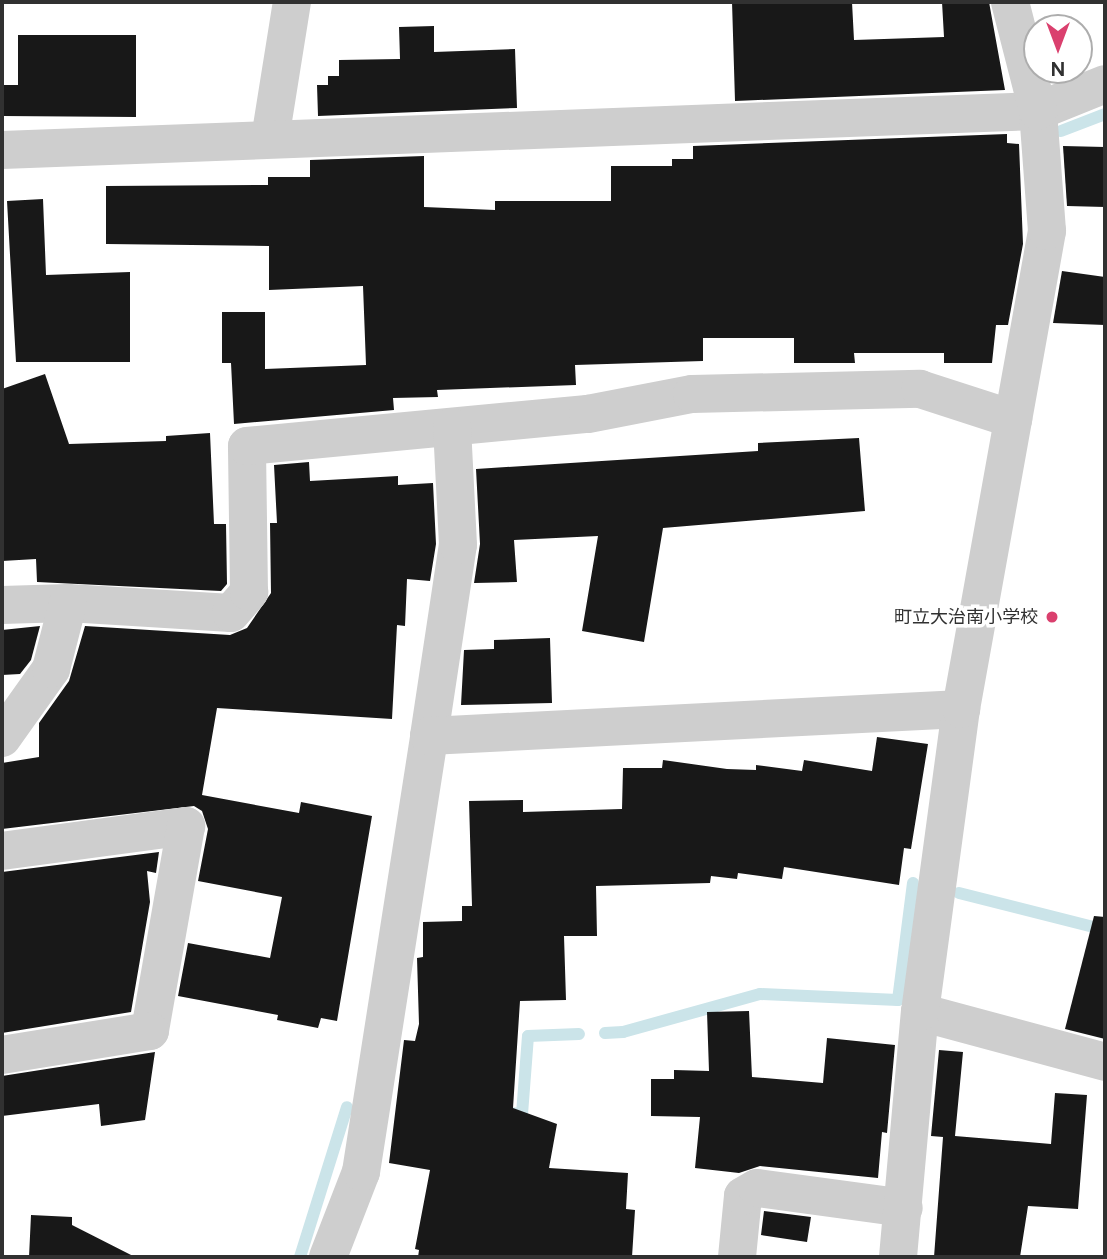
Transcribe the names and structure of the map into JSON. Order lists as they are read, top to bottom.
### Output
{
  "places": ["町立大治南小学校"],
  "north": "bottom"
}
